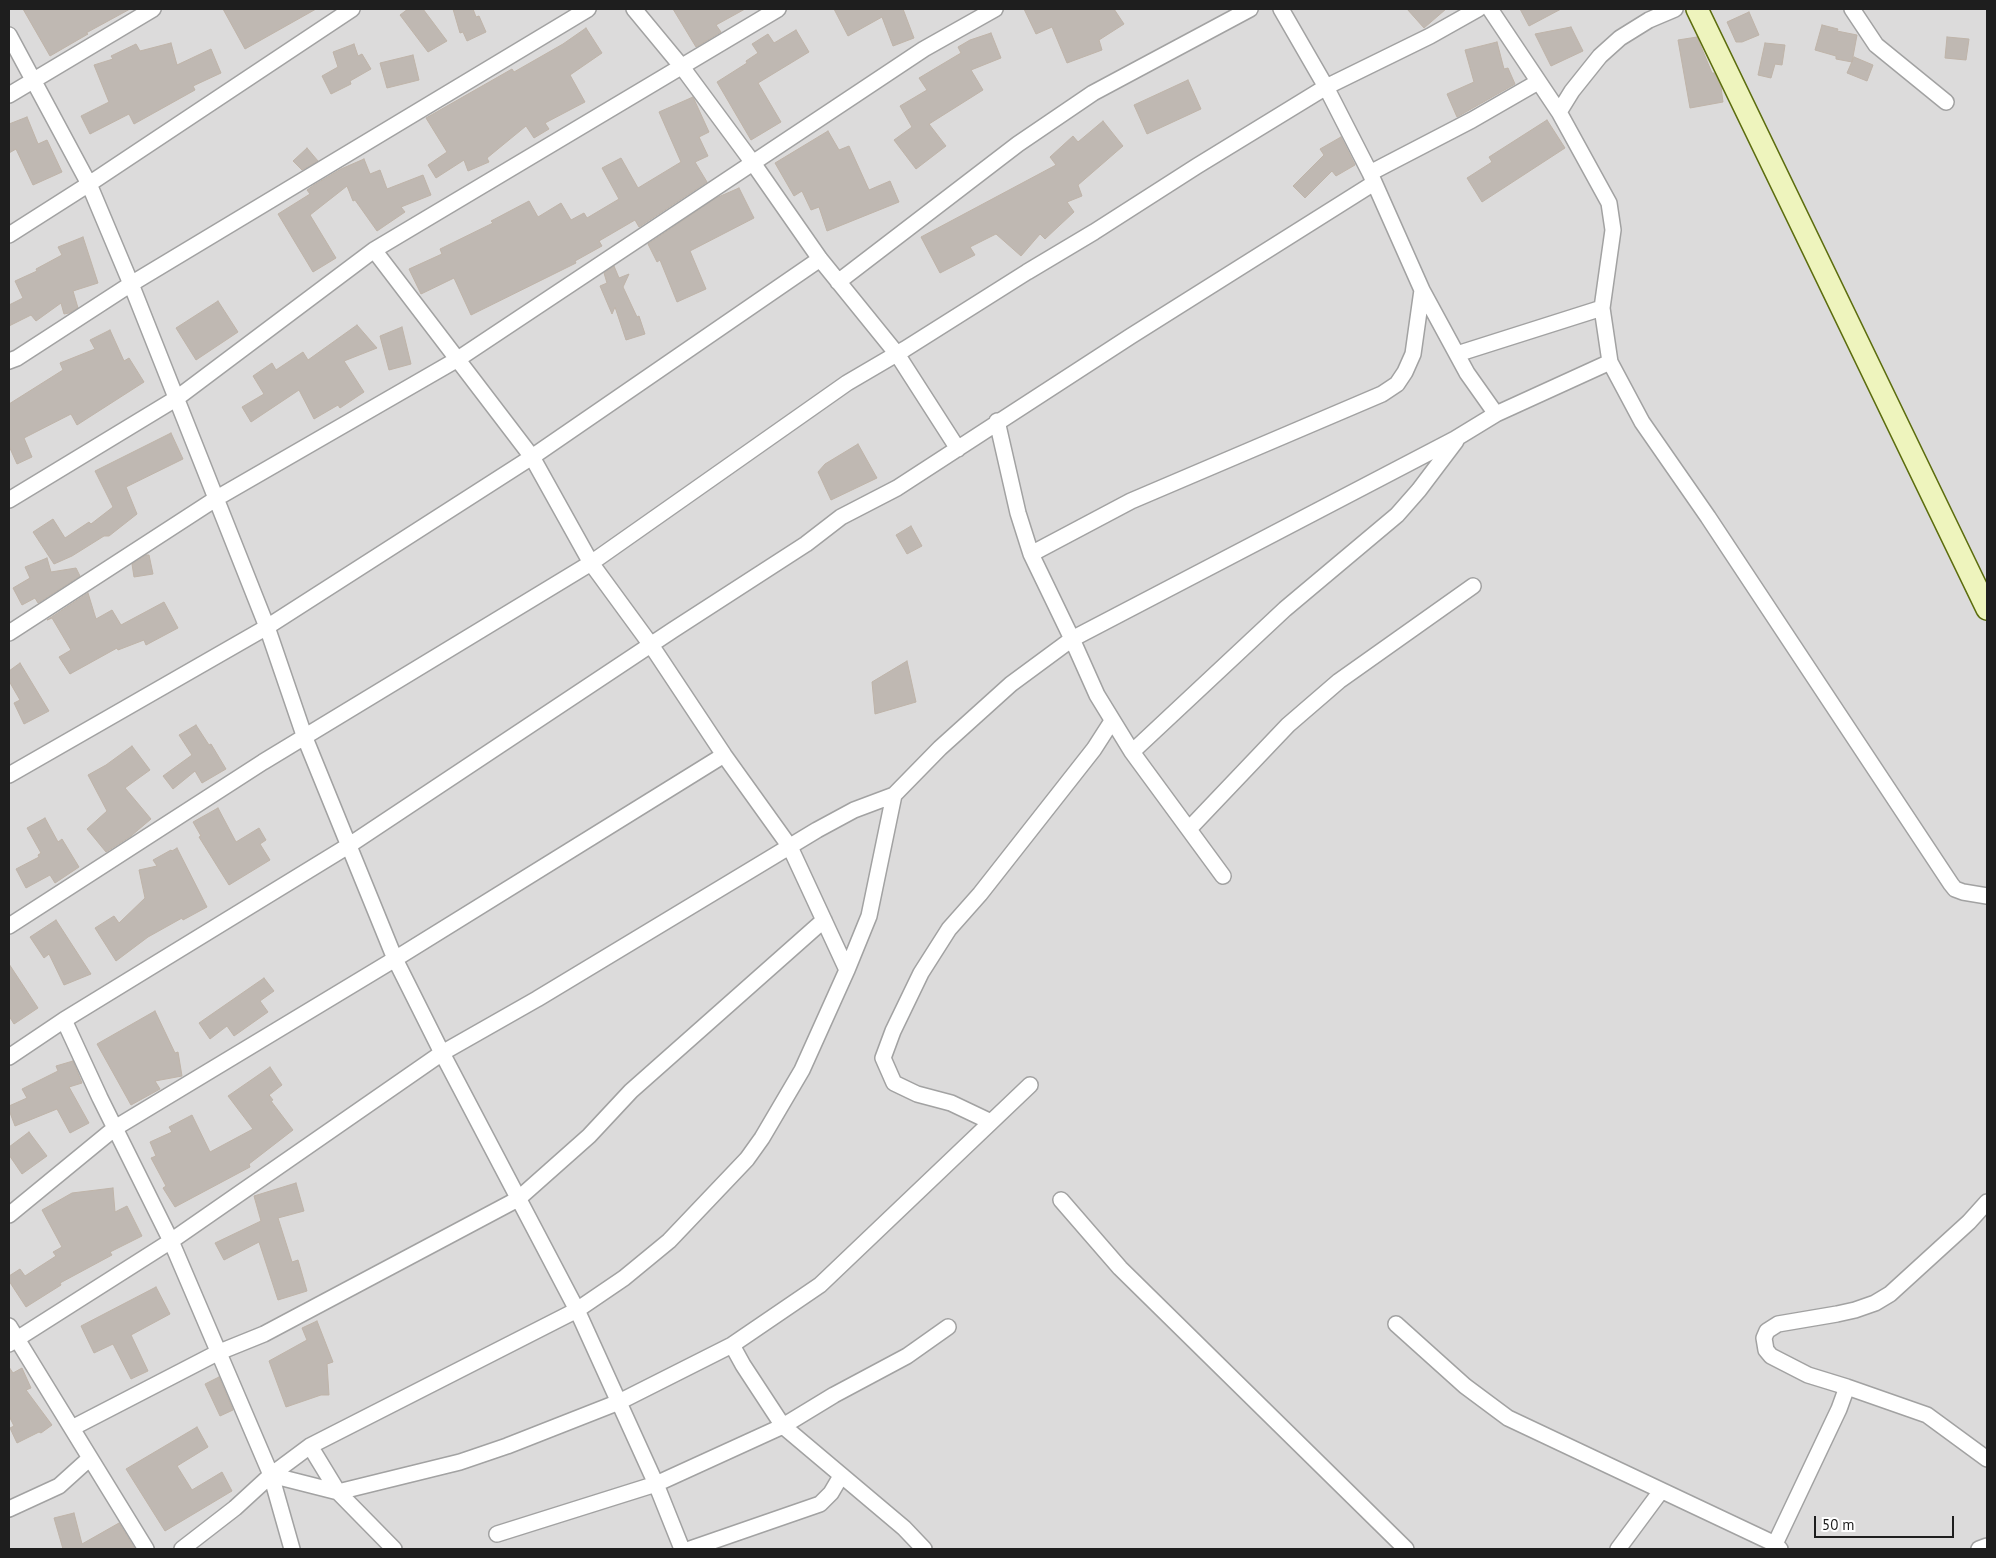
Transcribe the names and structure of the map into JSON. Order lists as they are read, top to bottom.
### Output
{
  "scale_bar": "50 m"
}
